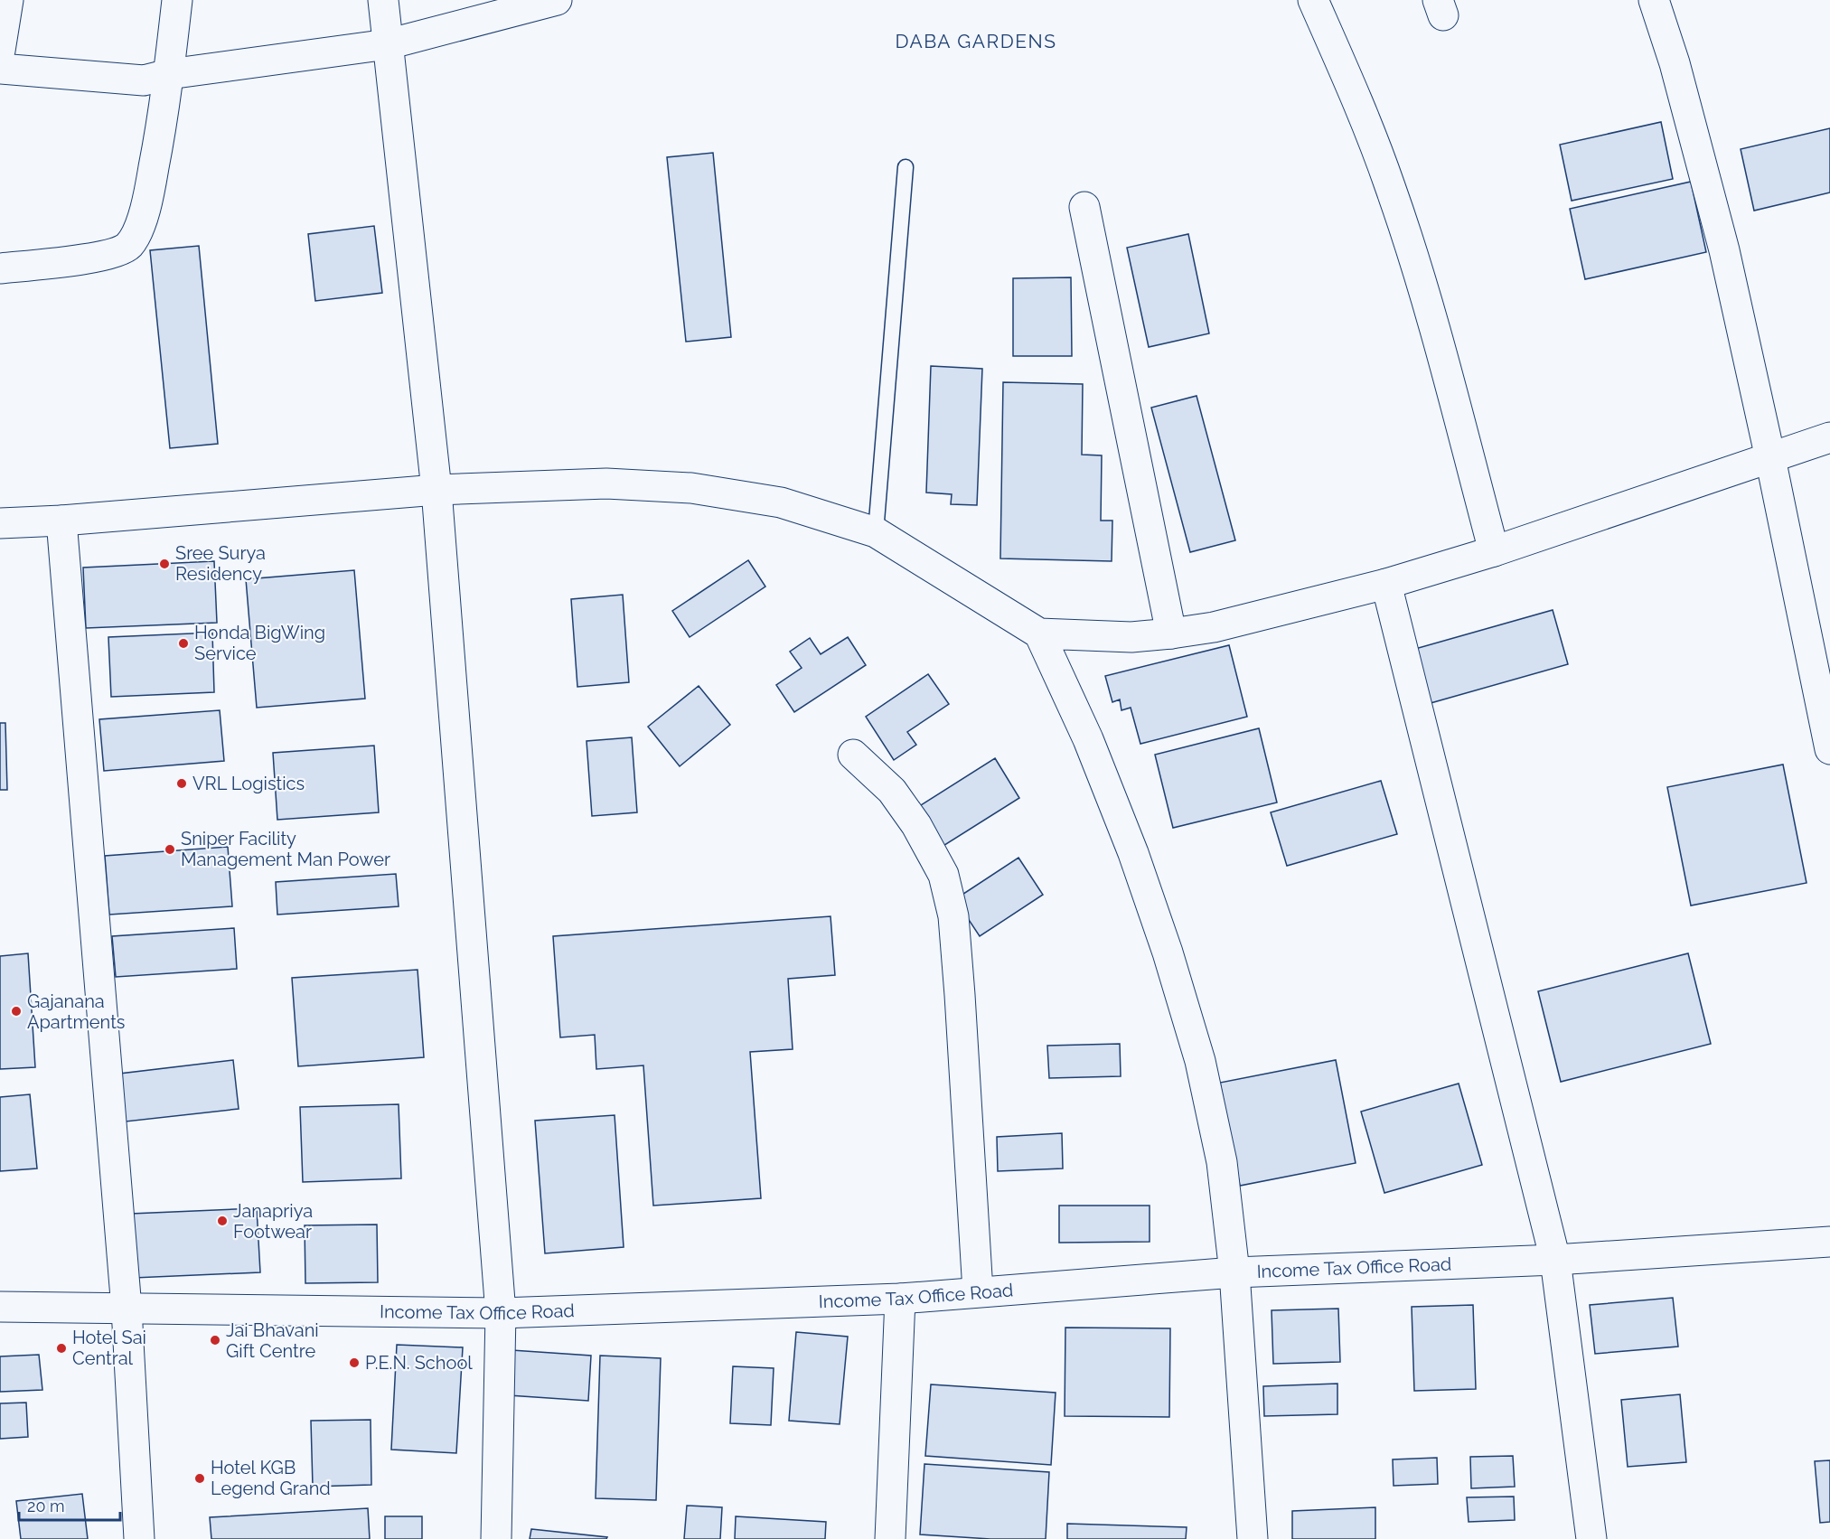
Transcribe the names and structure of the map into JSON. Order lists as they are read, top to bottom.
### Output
{
  "streets": {
    "street": ["Income Tax Office Road"]
  },
  "districts": ["DABA GARDENS"],
  "places": [
    "Sree Surya Residency",
    "Honda BigWing Service",
    "VRL Logistics",
    "Sniper Facility Management Man Power",
    "Gajanana Apartments",
    "Janapriya Footwear",
    "Jai Bhavani Gift Centre",
    "Hotel Sai Central",
    "P.E.N. School",
    "Hotel KGB Legend Grand"
  ],
  "scale_bar": "20 m"
}
